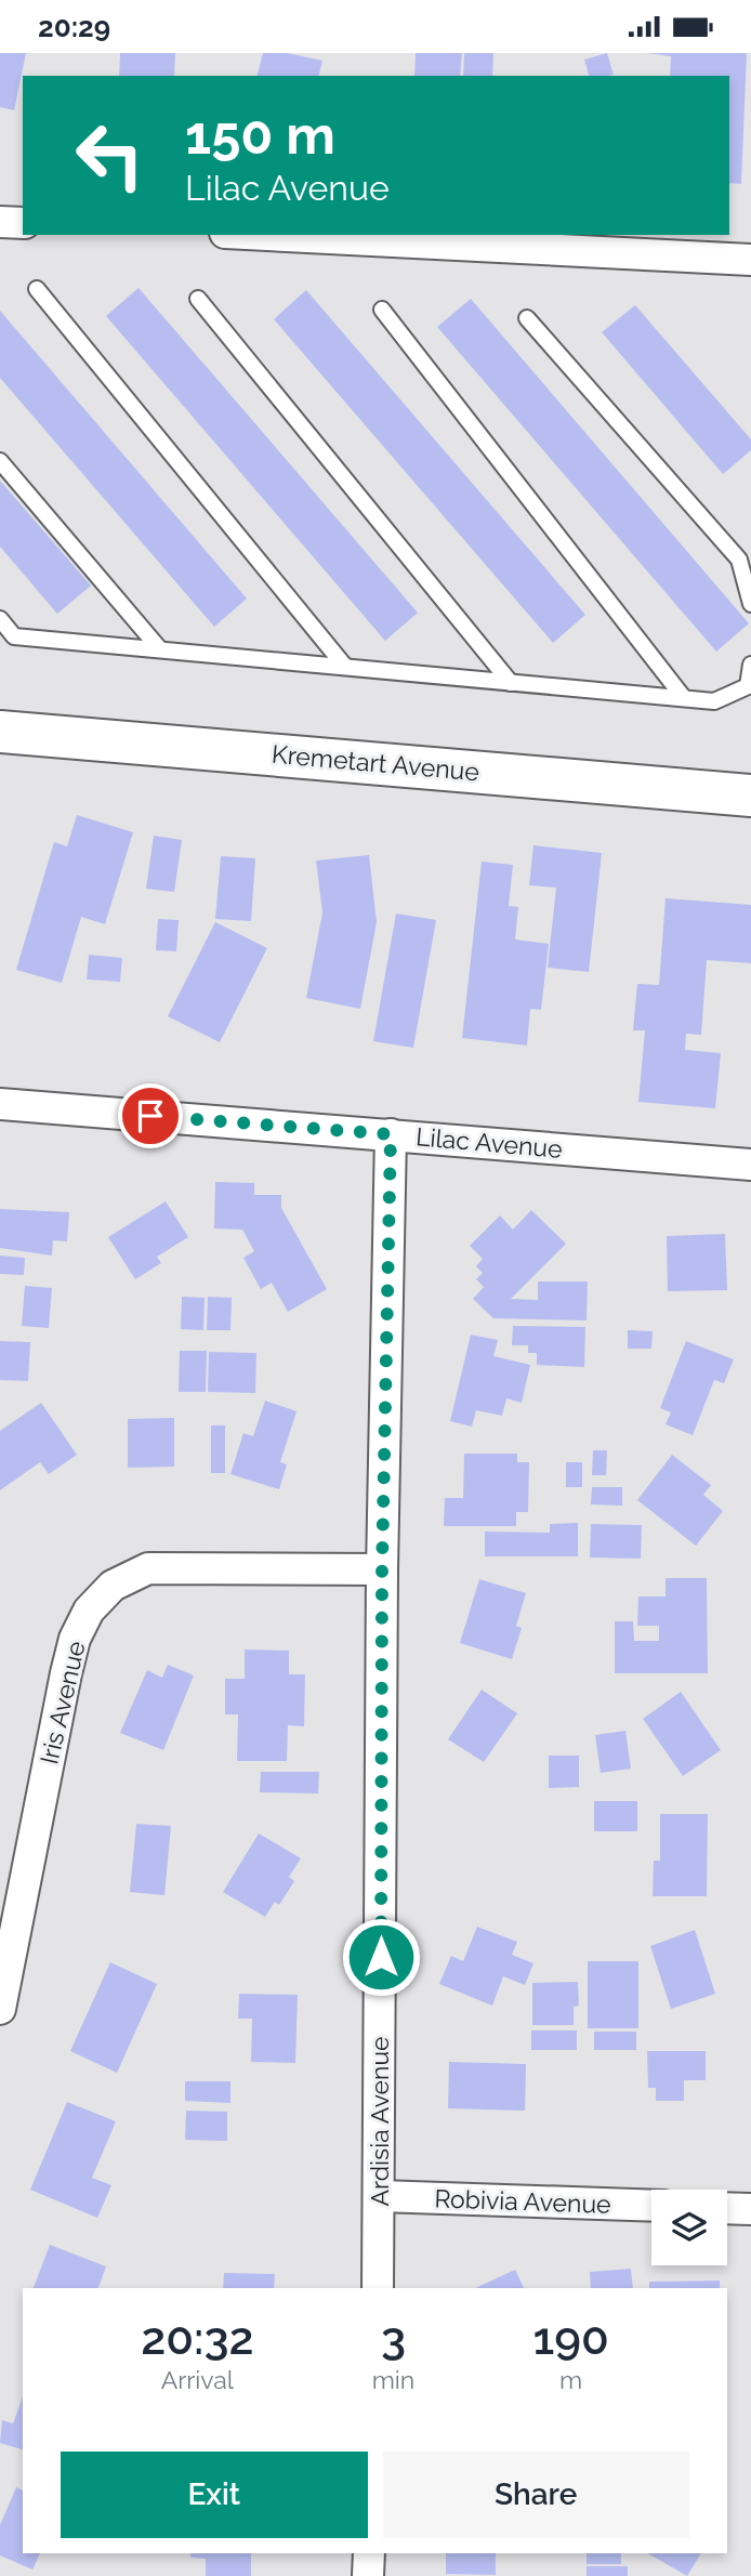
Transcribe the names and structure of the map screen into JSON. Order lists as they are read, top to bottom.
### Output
{
  "streets": {
    "street": [
      "Kremetart Avenue",
      "Lilac Avenue",
      "Iris Avenue",
      "Ardisia Avenue",
      "Robivia Avenue"
    ]
  },
  "crossings": [
    ["Lilac Avenue", "Ardisia Avenue"],
    ["Iris Avenue", "Ardisia Avenue"],
    ["Ardisia Avenue", "Robivia Avenue"]
  ],
  "page": {
    "status": "20:29",
    "turn": ["150 m", "Lilac Avenue"],
    "eta": [
      "20:32",
      "Arrival",
      "3",
      "min",
      "190",
      "m"
    ],
    "buttons": ["Exit", "Share"]
  }
}
